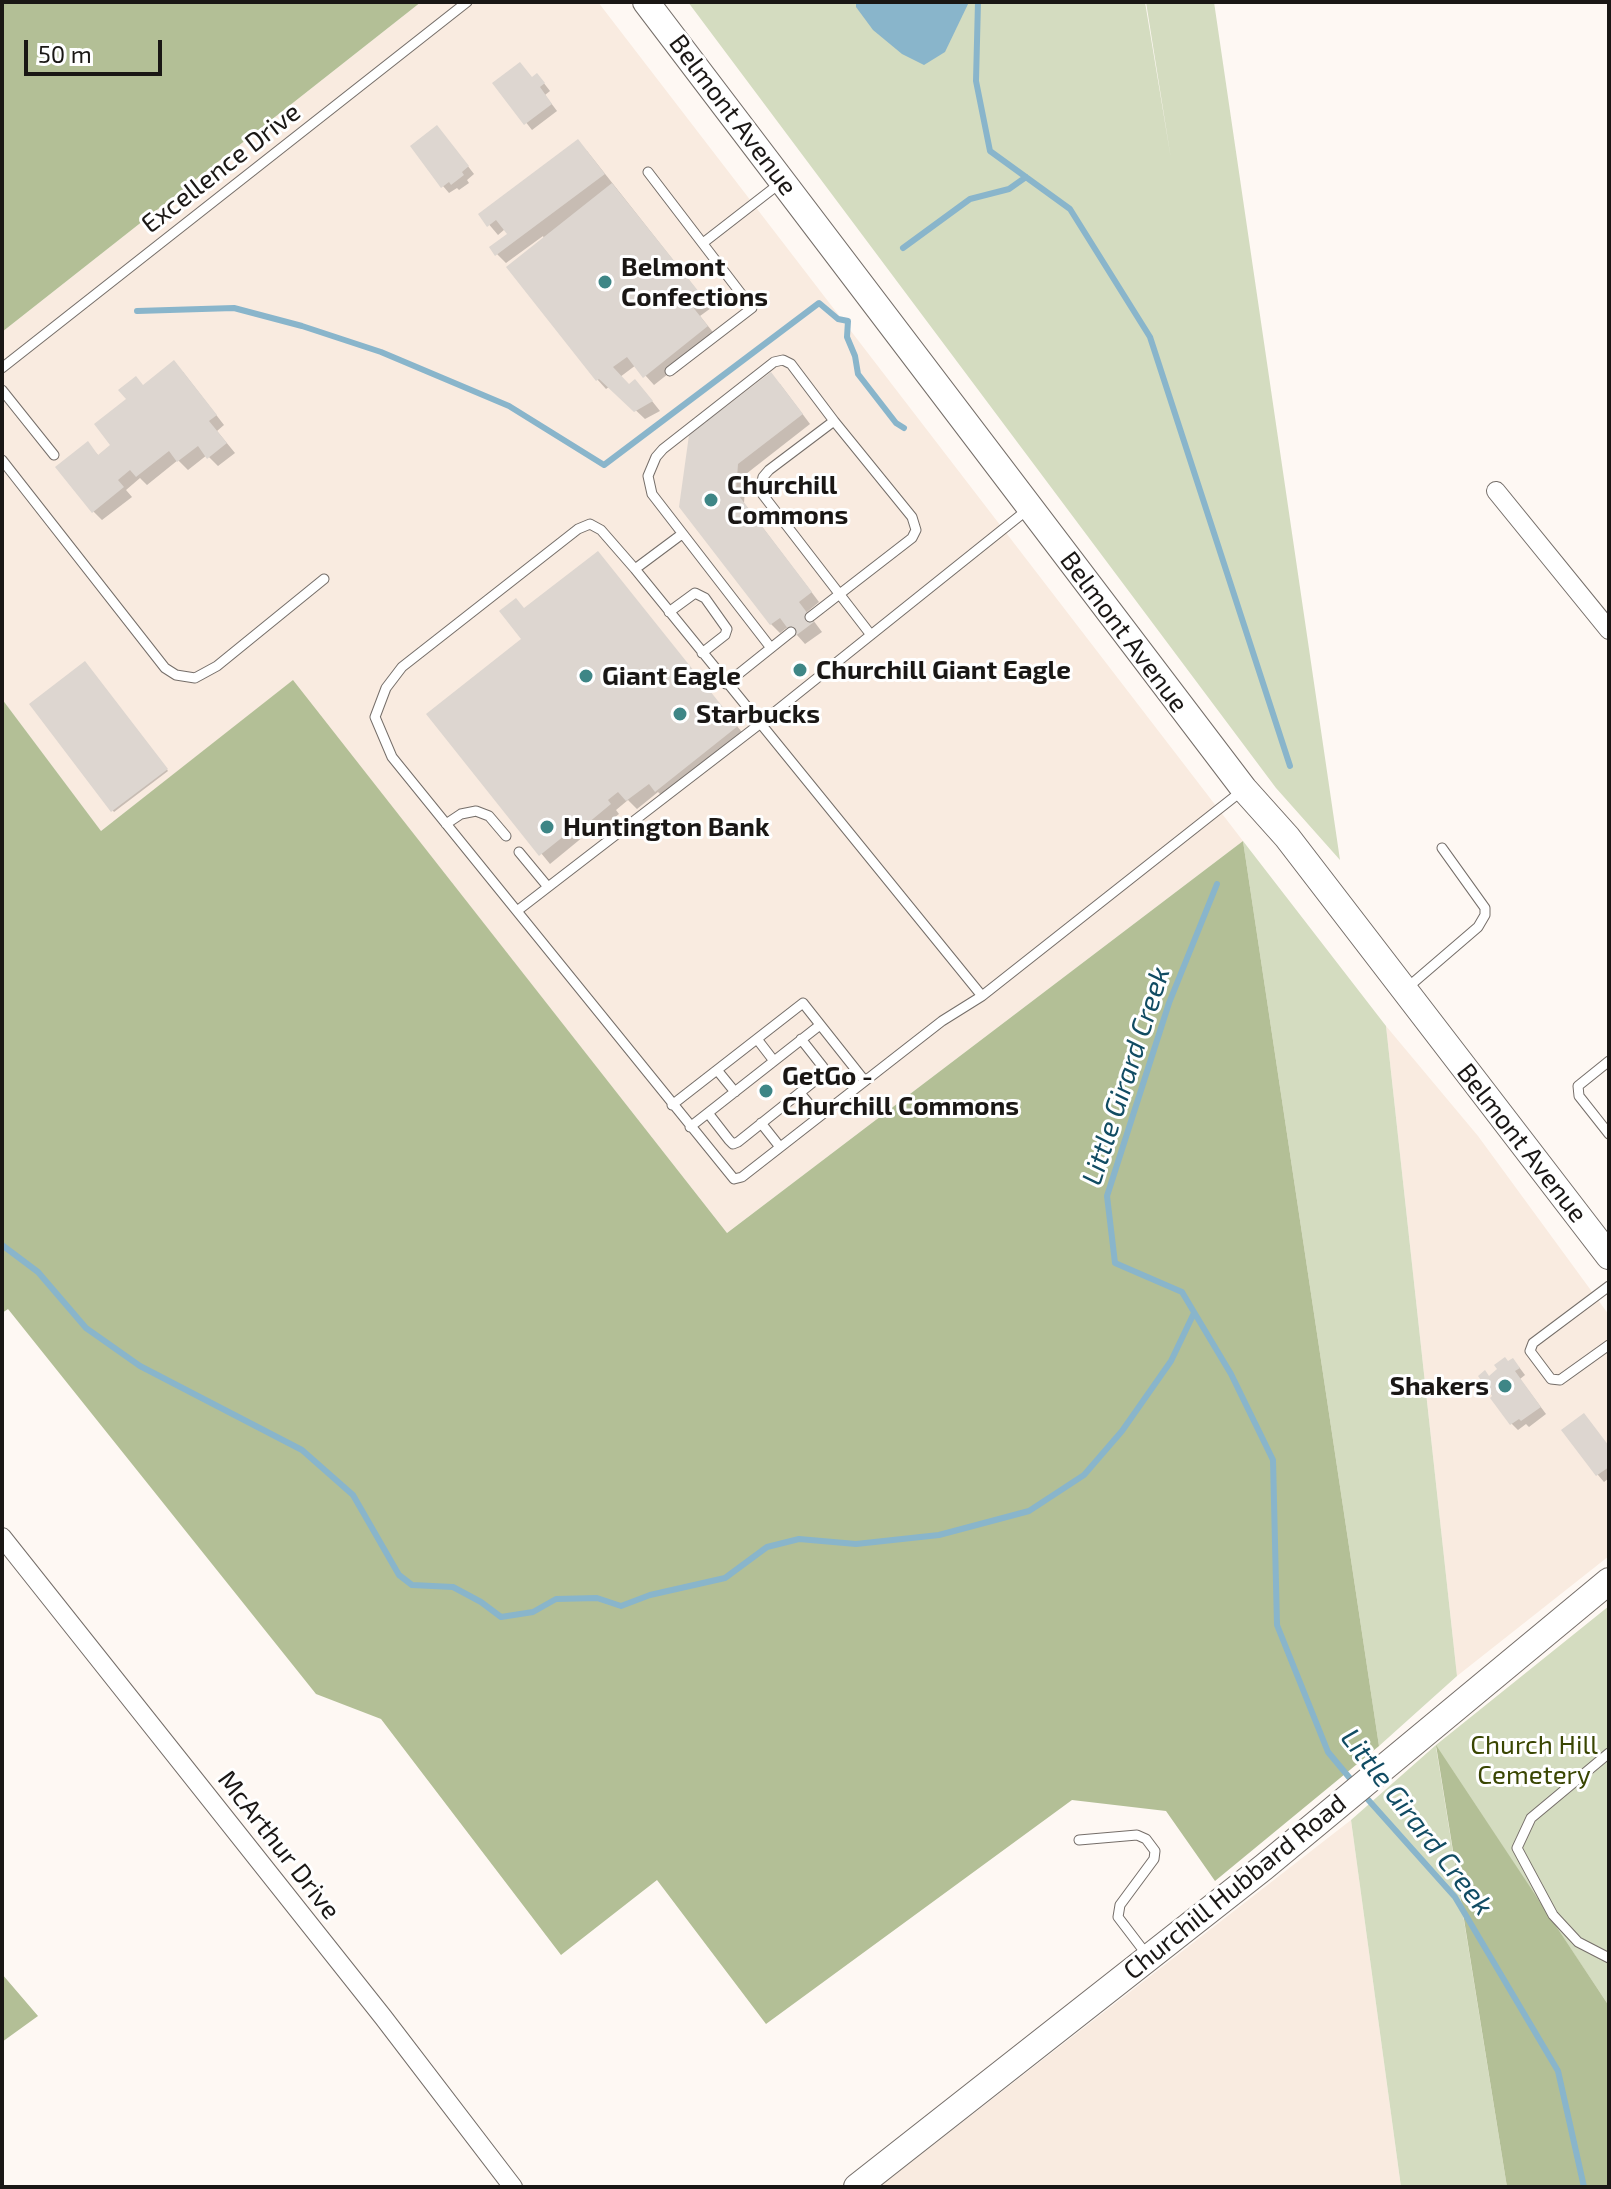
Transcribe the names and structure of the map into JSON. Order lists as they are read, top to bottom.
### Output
{
  "streets": {
    "main road": ["Belmont Avenue", "Churchill Hubbard Road"],
    "street": ["McArthur Drive"],
    "lane": ["Excellence Drive"]
  },
  "water": ["Little Girard Creek"],
  "parks": ["Church Hill Cemetery"],
  "places": [
    "Belmont Confections",
    "Churchill Commons",
    "Churchill Giant Eagle",
    "Giant Eagle",
    "Starbucks",
    "Huntington Bank",
    "GetGo - Churchill Commons",
    "Shakers"
  ],
  "scale_bar": "50 m"
}
